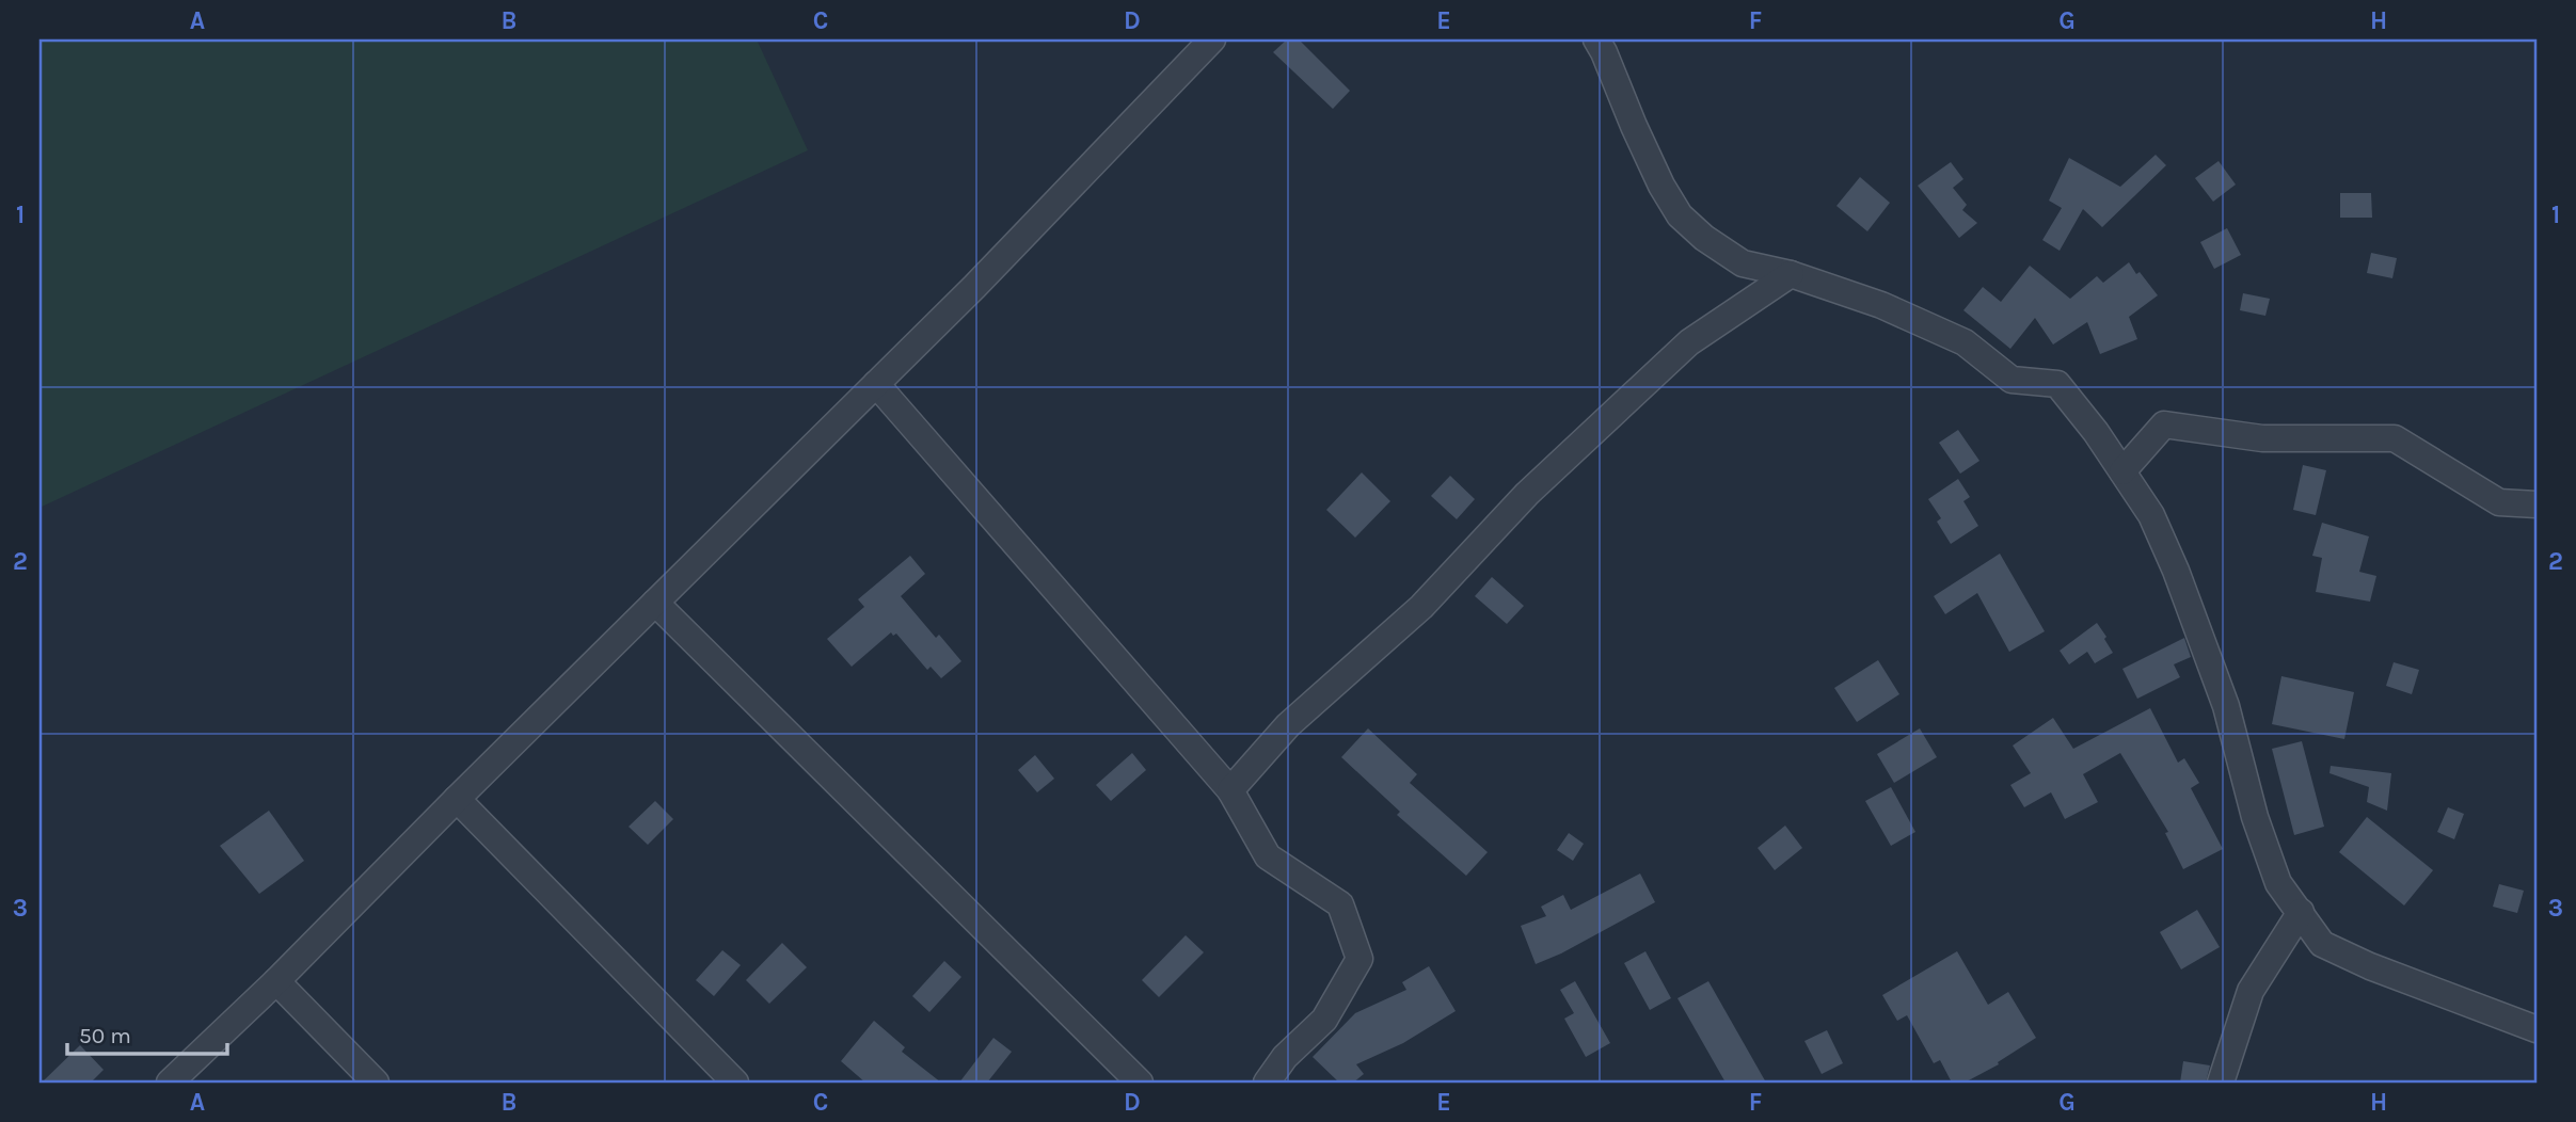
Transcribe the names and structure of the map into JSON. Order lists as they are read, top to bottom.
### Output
{
  "scale_bar": "50 m",
  "grid": {
    "columns": [
      "A",
      "B",
      "C",
      "D",
      "E",
      "F",
      "G",
      "H"
    ],
    "rows": ["1", "2", "3"]
  }
}
